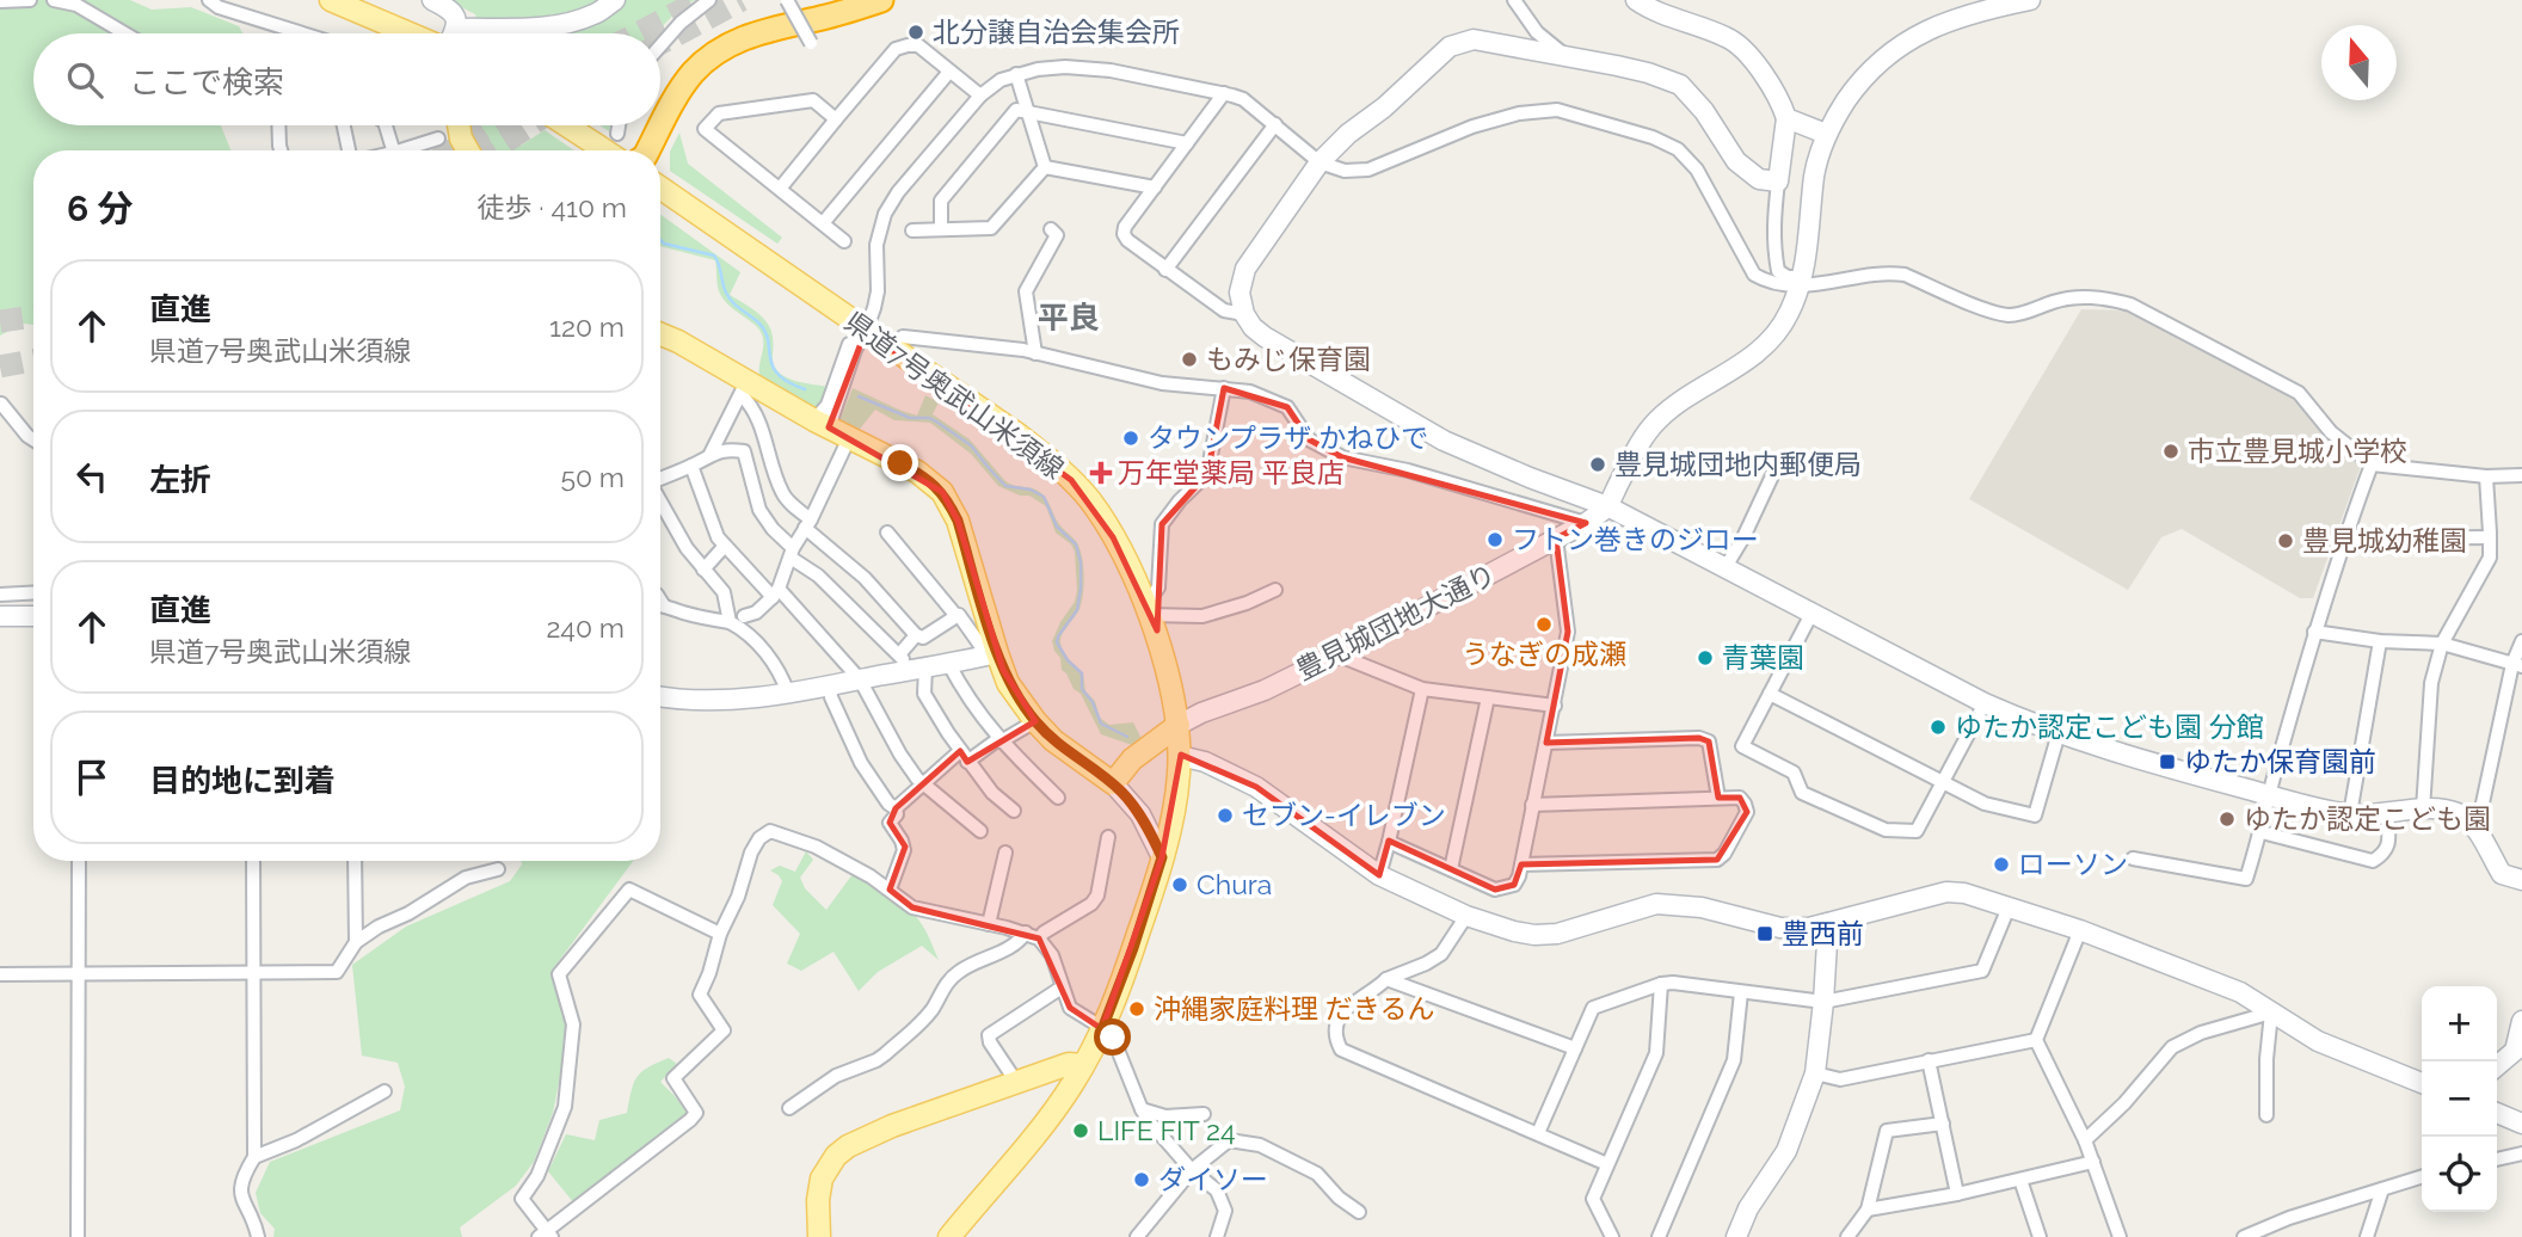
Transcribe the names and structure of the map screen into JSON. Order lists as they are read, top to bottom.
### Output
{
  "streets": {
    "main road": ["県道7号奥武山米須線"],
    "street": ["豊見城団地大通り"]
  },
  "crossings": [
    ["県道7号奥武山米須線", "豊見城団地大通り"]
  ],
  "districts": ["平良"],
  "places": {
    "other": [
      "北分譲自治会集会所",
      "もみじ保育園",
      "タウンプラザ かねひで",
      "市立豊見城小学校",
      "豊見城団地内郵便局",
      "フトン巻きのジロー",
      "豊見城幼稚園",
      "うなぎの成瀬",
      "青葉園",
      "ゆたか認定こども園 分館",
      "セブン-イレブン",
      "ゆたか認定こども園",
      "ローソン",
      "Chura",
      "沖縄家庭料理 だきるん",
      "LIFE FIT 24",
      "ダイソー"
    ],
    "health": ["万年堂薬局 平良店"],
    "transit": ["ゆたか保育園前", "豊西前"]
  },
  "north": "top",
  "page": {
    "search": "ここで検索",
    "heading": ["6 分", "徒歩 · 410 m"],
    "list": [
      ["直進", "県道7号奥武山米須線", "120 m"],
      ["左折", "50 m"],
      ["直進", "県道7号奥武山米須線", "240 m"],
      "目的地に到着"
    ],
    "map_buttons": ["+", "−"]
  }
}
